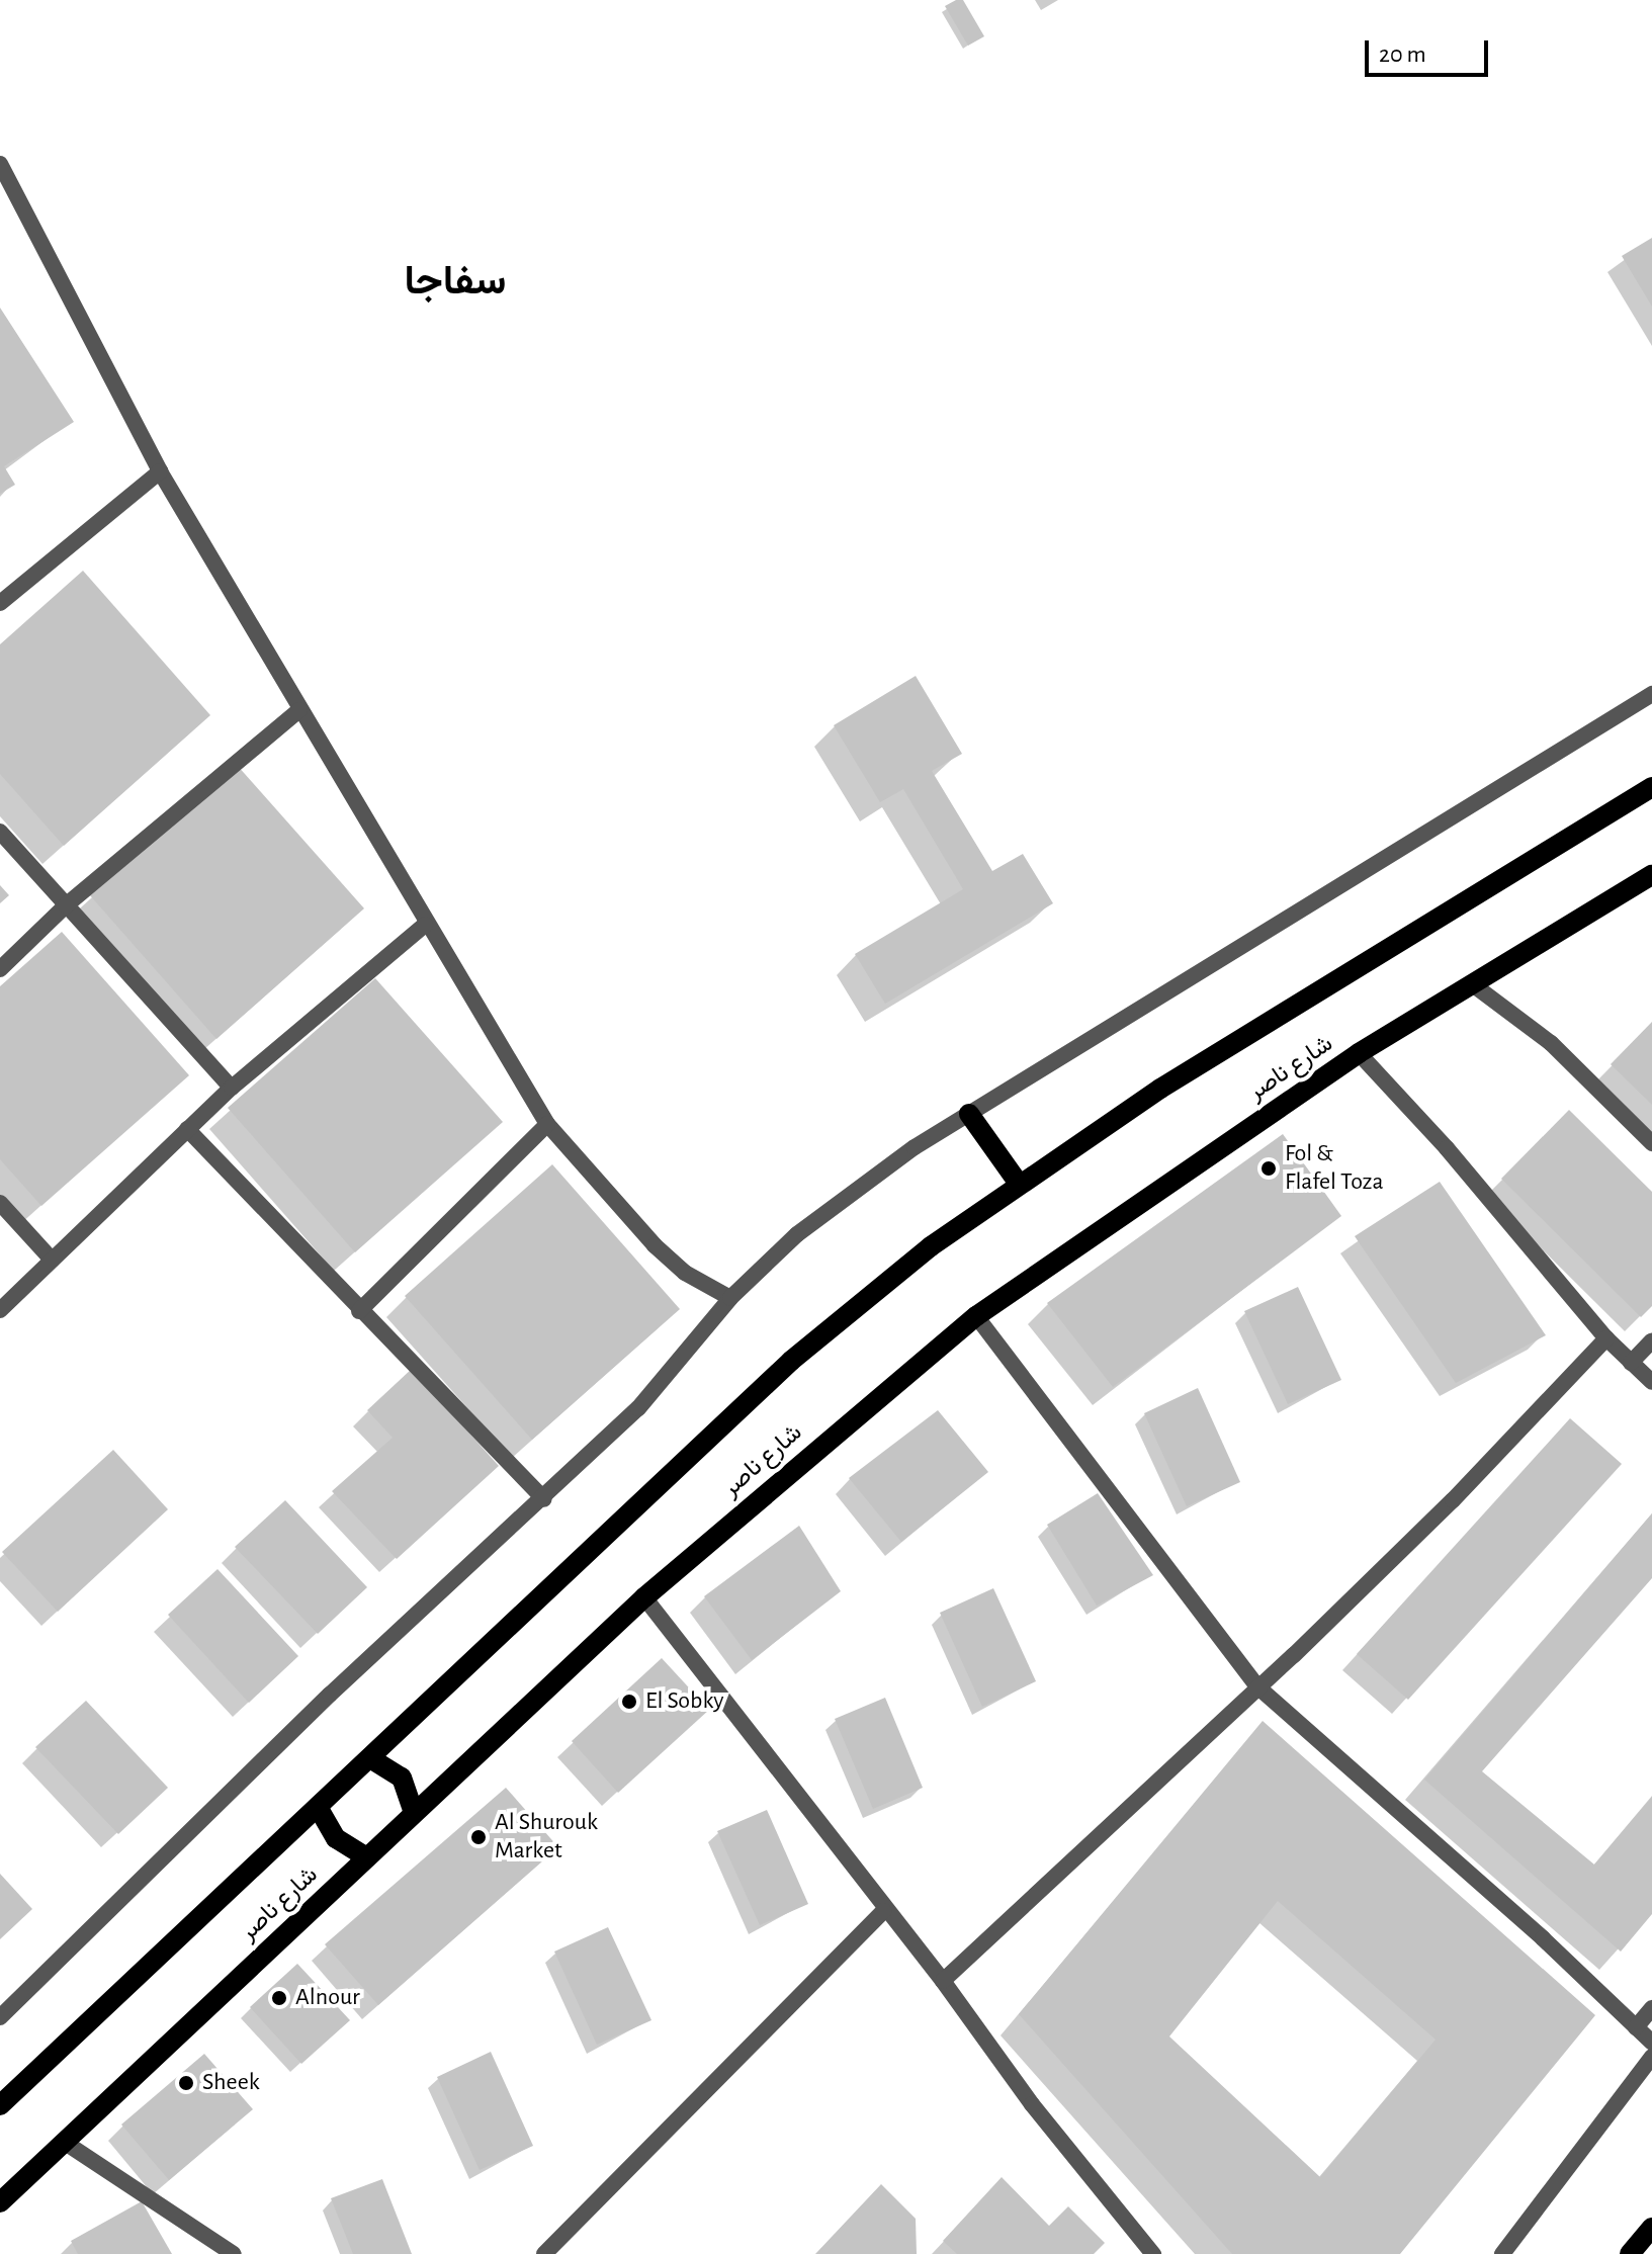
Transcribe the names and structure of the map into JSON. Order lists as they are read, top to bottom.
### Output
{
  "streets": {
    "main road": ["شارع ناصر"]
  },
  "districts": ["سفاجا"],
  "places": [
    "Fol & Flafel Toza",
    "El Sobky",
    "Al Shurouk Market",
    "Alnour",
    "Sheek"
  ],
  "scale_bar": "20 m"
}
